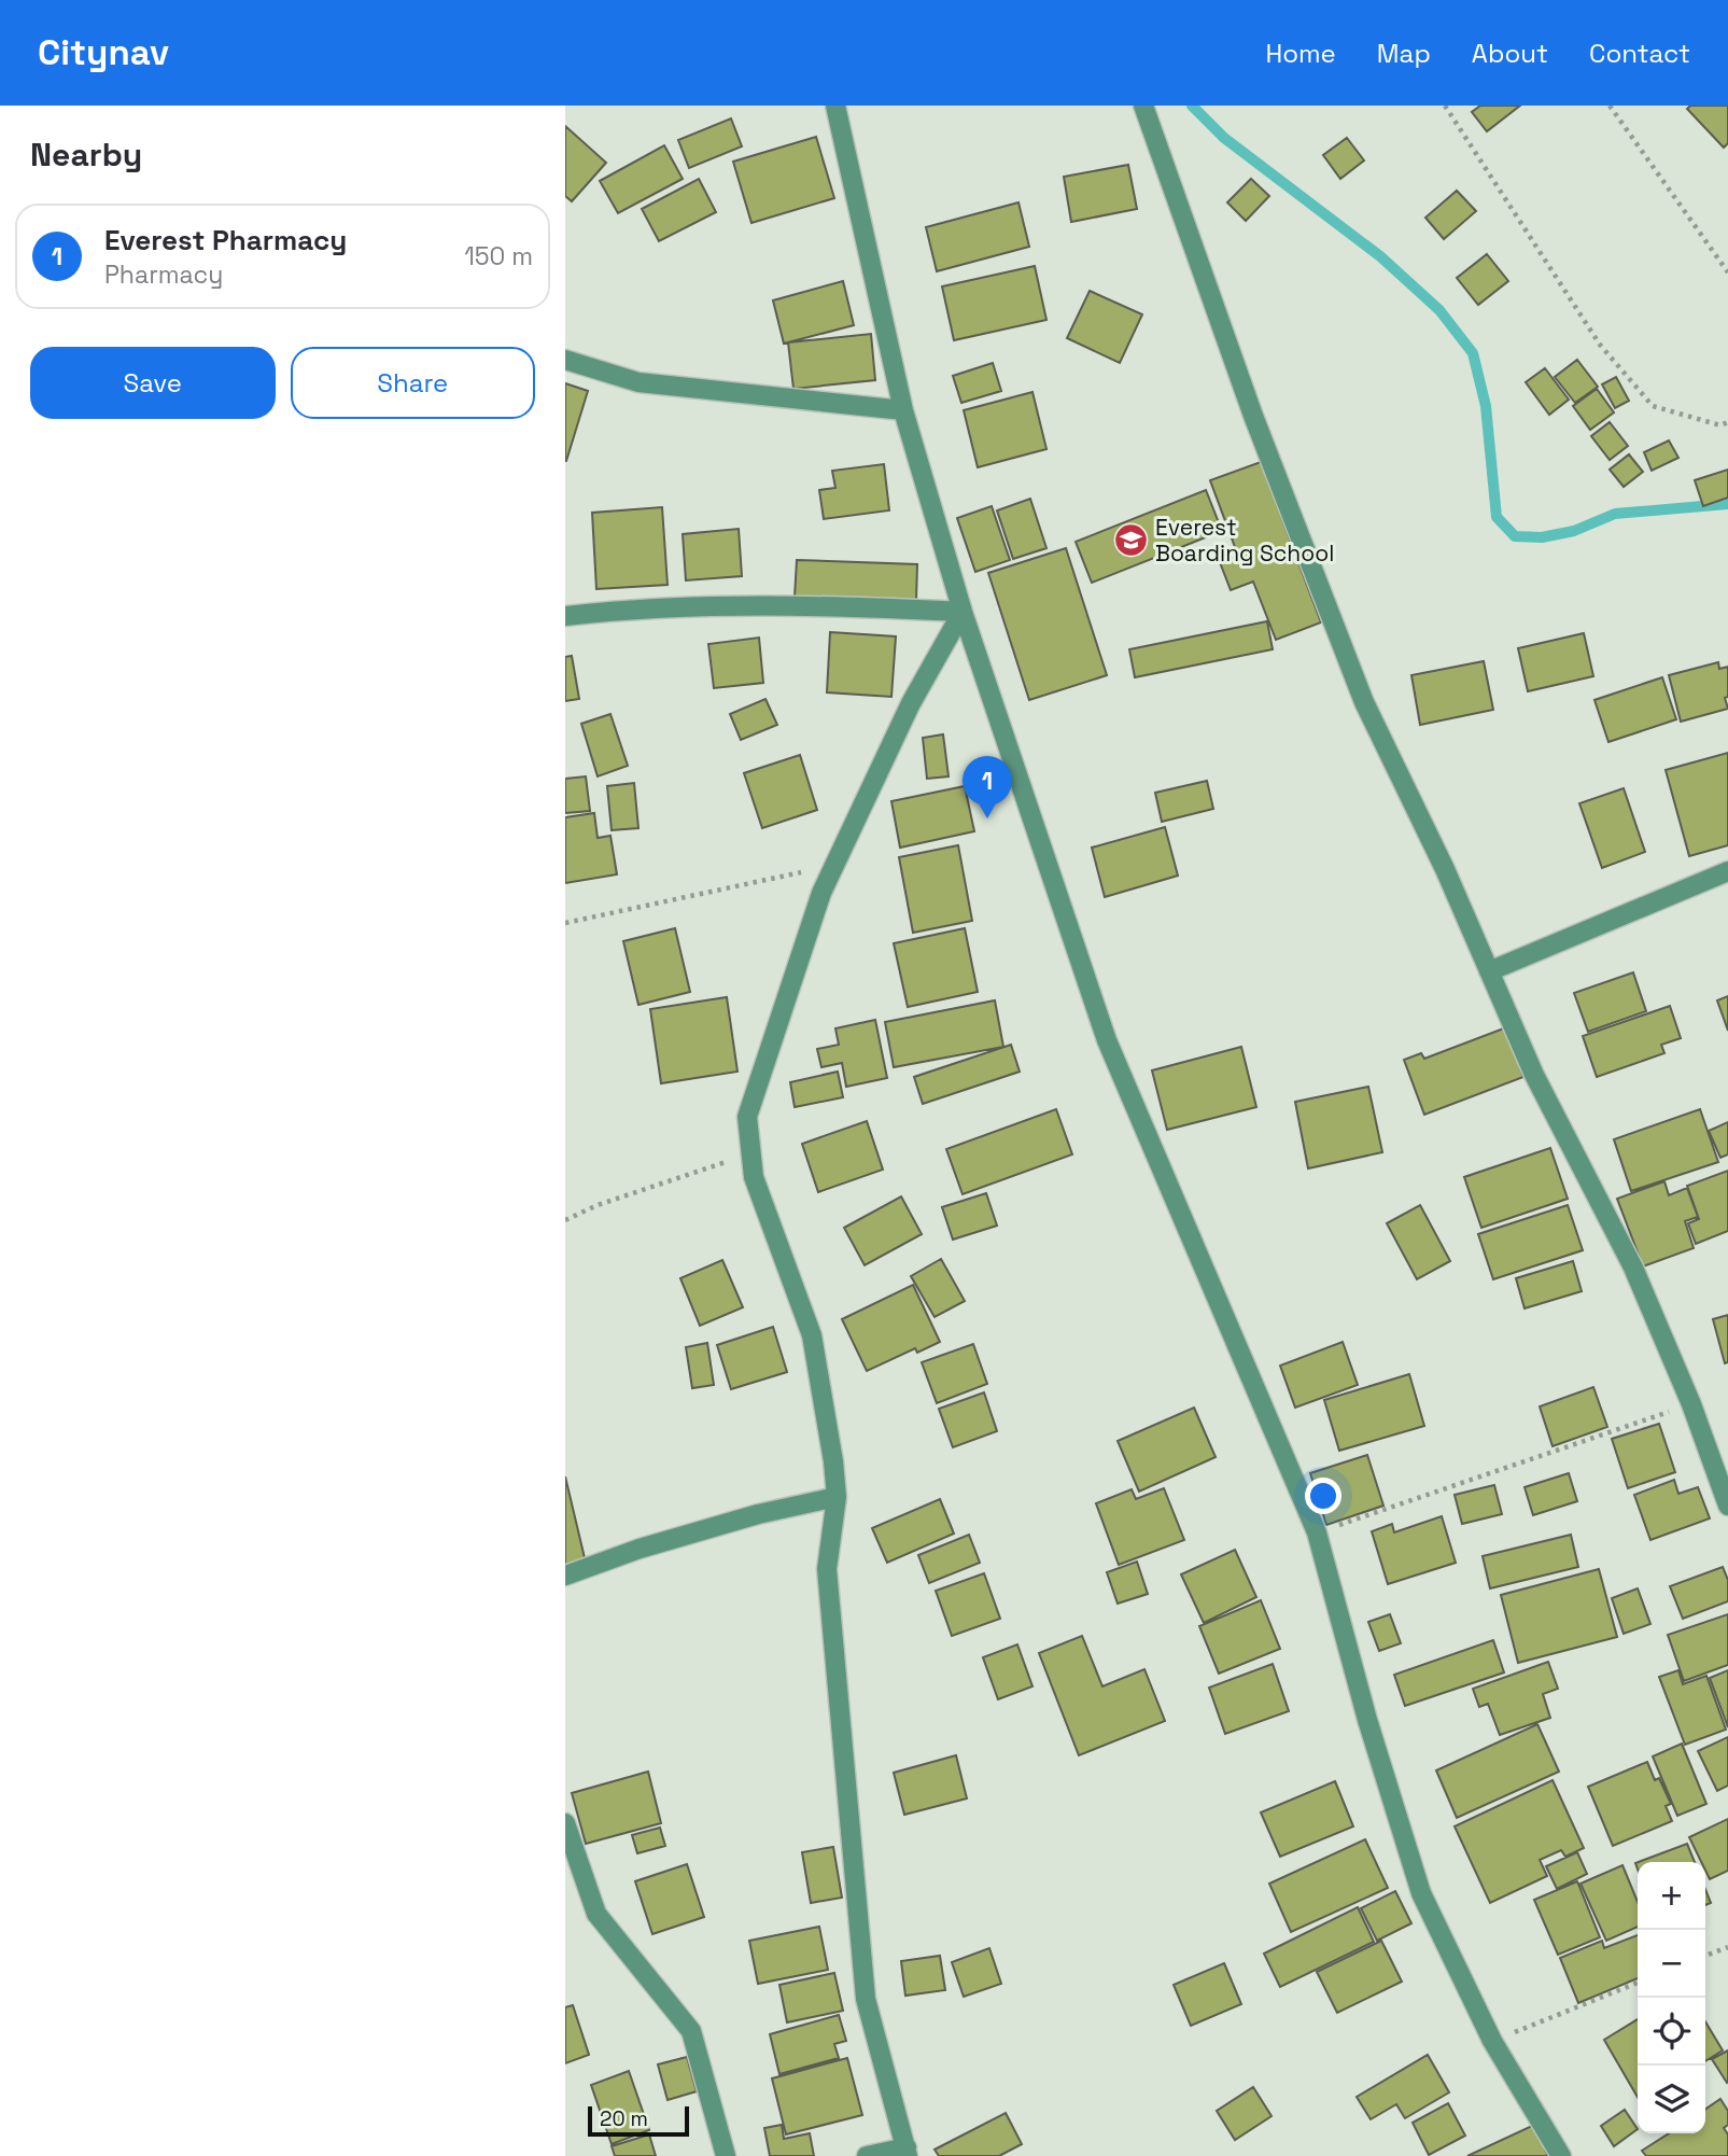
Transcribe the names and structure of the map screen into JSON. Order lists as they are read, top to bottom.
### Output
{
  "places": {
    "school or university": ["Everest Boarding School"]
  },
  "scale_bar": "20 m",
  "page": {
    "header": "Citynav",
    "nav": [
      "Home",
      "Map",
      "About",
      "Contact"
    ],
    "heading": "Nearby",
    "list": [
      {
        "mark": "1",
        "name": "Everest Pharmacy",
        "note": "Pharmacy",
        "value": "150 m"
      }
    ],
    "buttons": ["Save", "Share"],
    "pins": "1",
    "map_buttons": ["+", "−"],
    "scale": "20 m"
  }
}
